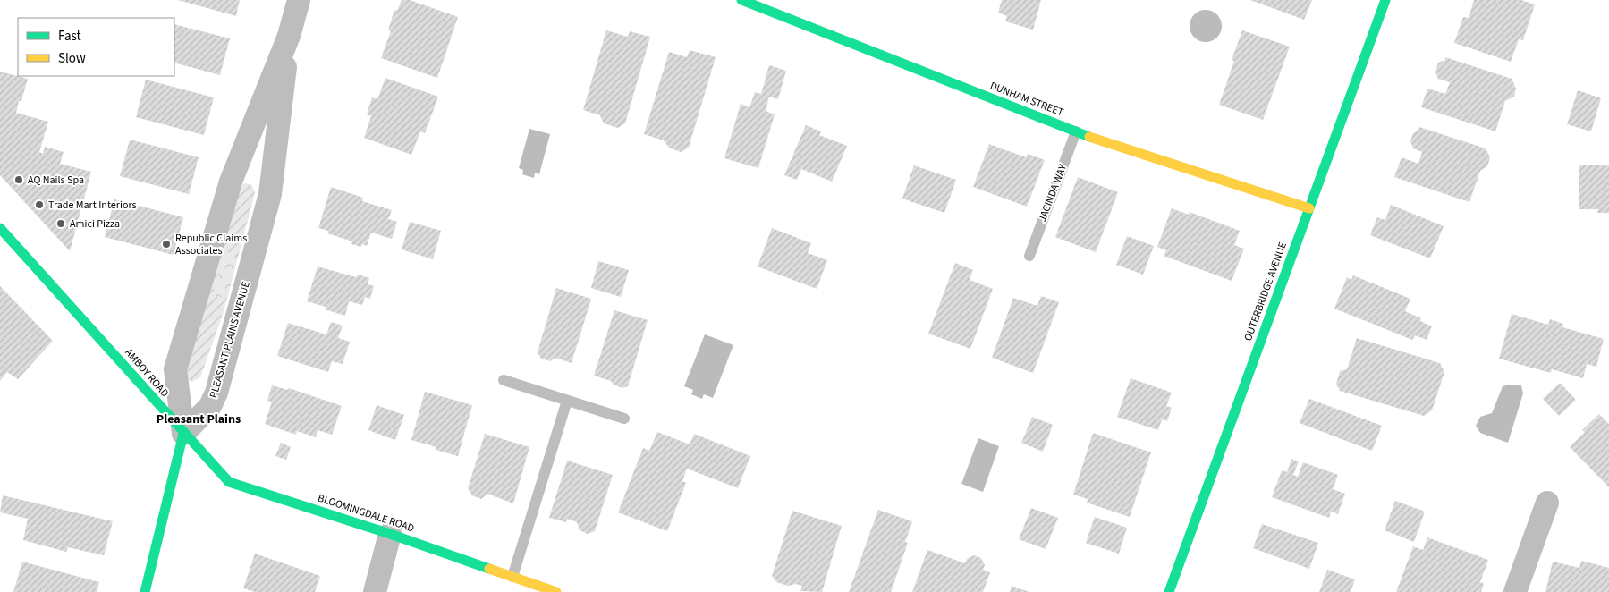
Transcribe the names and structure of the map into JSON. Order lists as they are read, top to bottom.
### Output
{
  "streets": {
    "street": [
      "DUNHAM STREET",
      "OUTERBRIDGE AVENUE",
      "PLEASANT PLAINS AVENUE",
      "AMBOY ROAD",
      "BLOOMINGDALE ROAD"
    ],
    "lane": ["JACINDA WAY"]
  },
  "crossings": [
    ["DUNHAM STREET", "JACINDA WAY"],
    ["DUNHAM STREET", "OUTERBRIDGE AVENUE"],
    ["PLEASANT PLAINS AVENUE", "AMBOY ROAD"],
    ["PLEASANT PLAINS AVENUE", "BLOOMINGDALE ROAD"],
    ["AMBOY ROAD", "BLOOMINGDALE ROAD"]
  ],
  "districts": ["Pleasant Plains"],
  "places": [
    "AQ Nails Spa",
    "Trade Mart Interiors",
    "Amici Pizza",
    "Republic Claims Associates"
  ],
  "legend": ["Fast", "Slow"]
}
